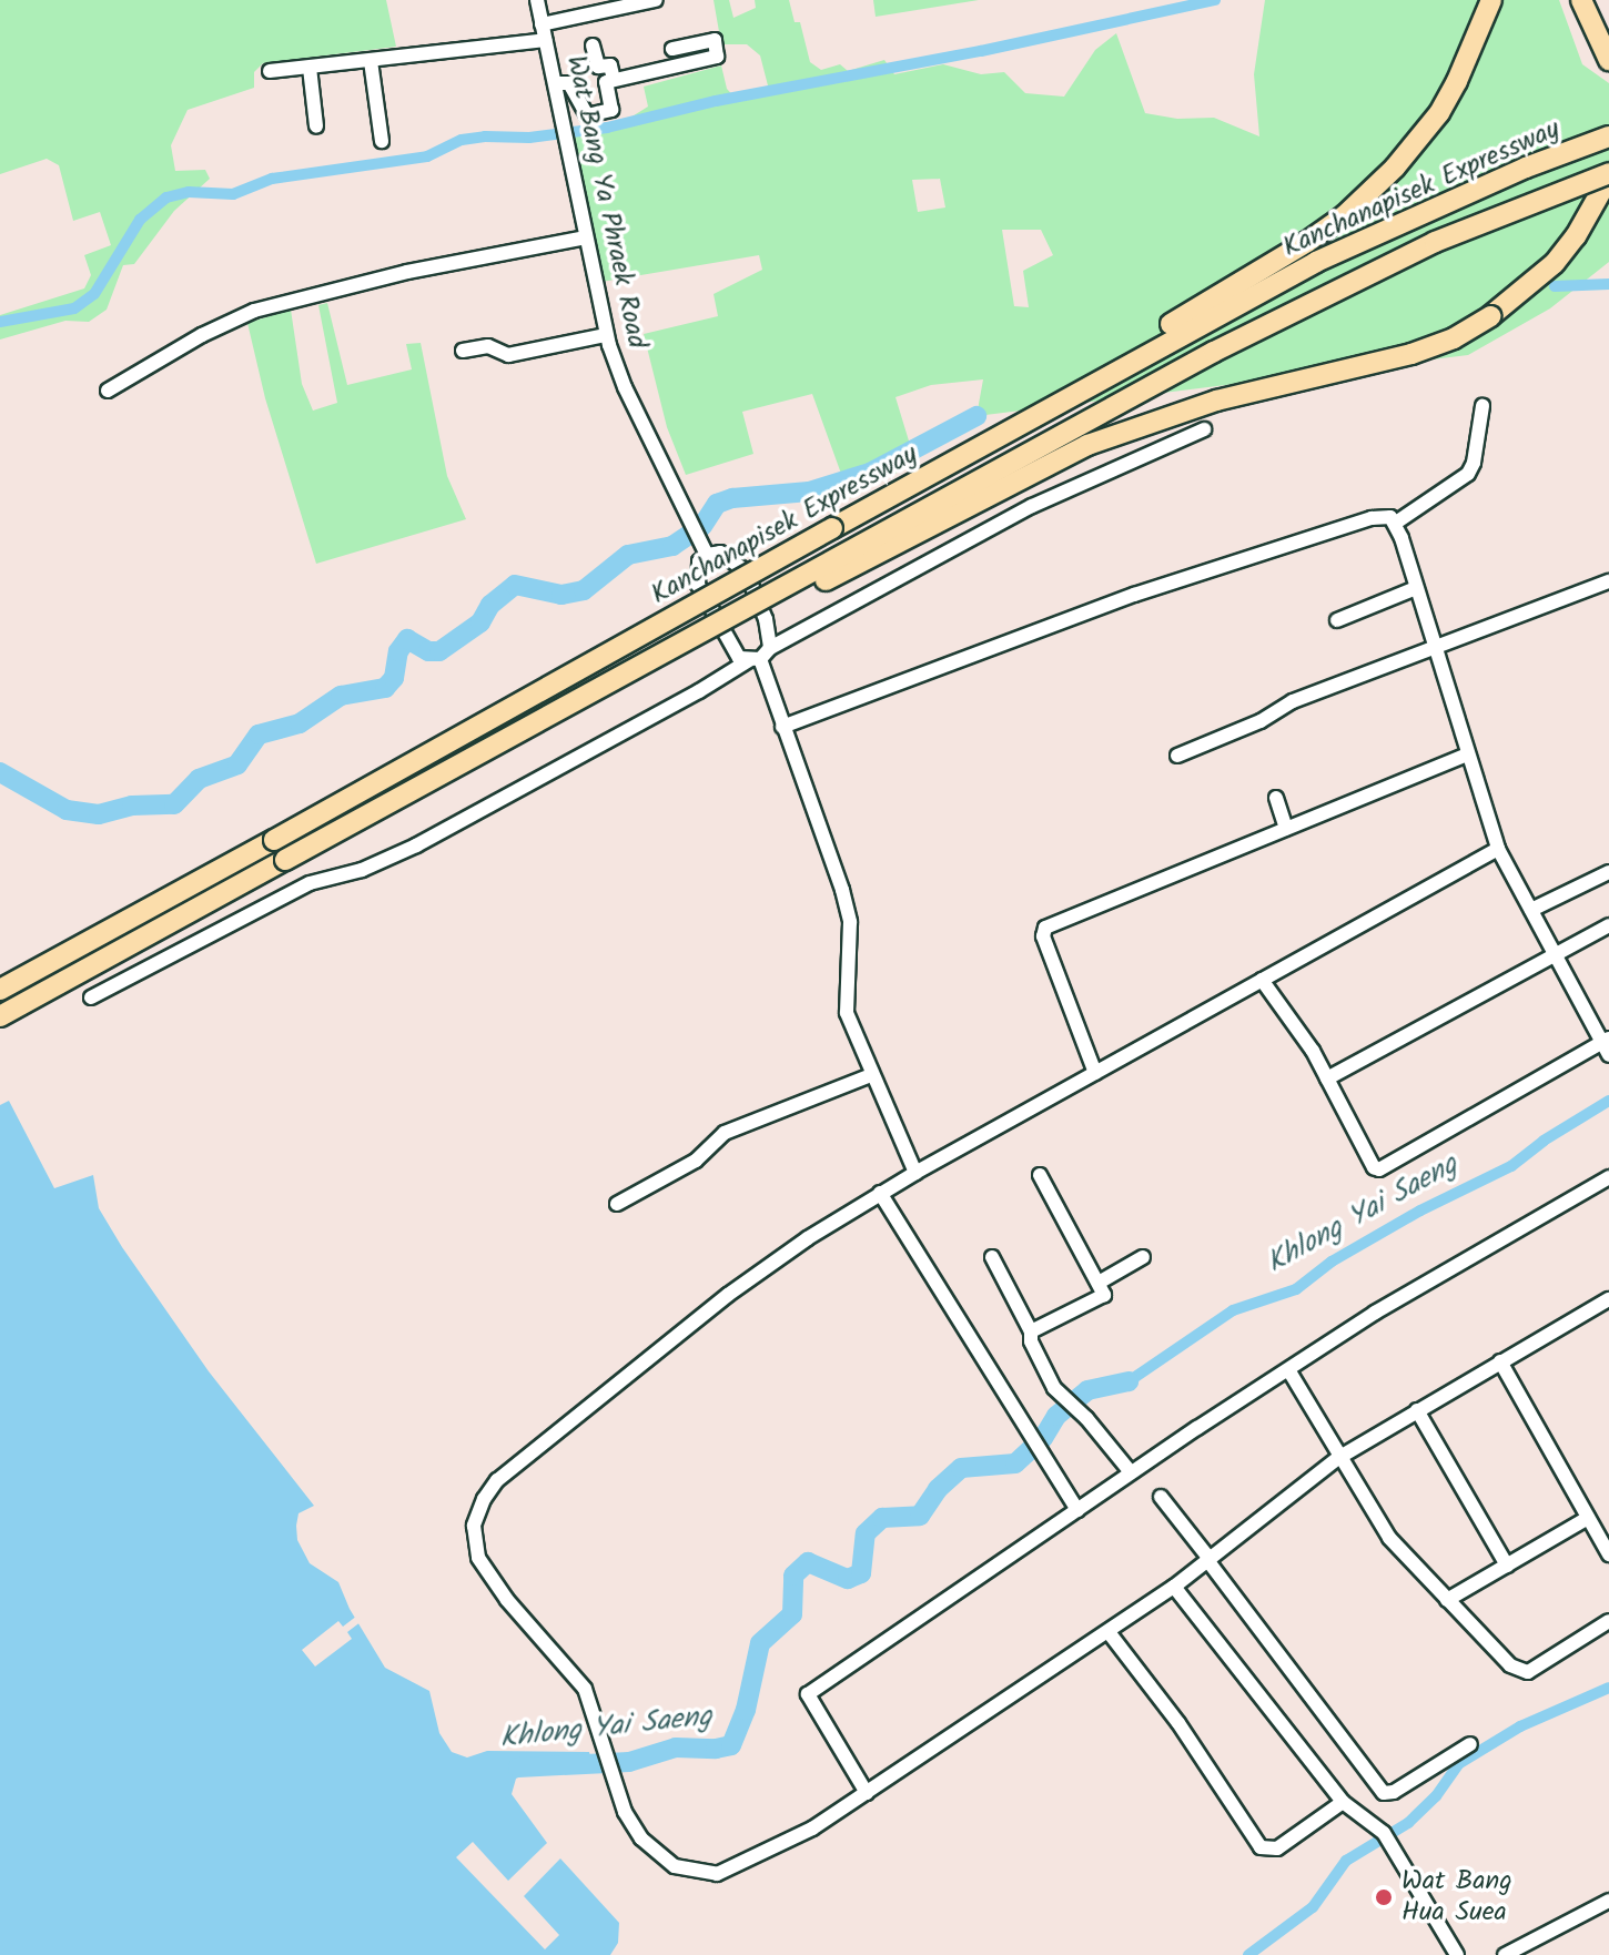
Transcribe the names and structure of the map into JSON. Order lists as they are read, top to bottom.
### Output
{
  "streets": {
    "highway": ["Kanchanapisek Expressway"],
    "street": ["Wat Bang Ya Phraek Road"]
  },
  "water": ["Khlong Yai Saeng"],
  "places": ["Wat Bang Hua Suea"]
}
